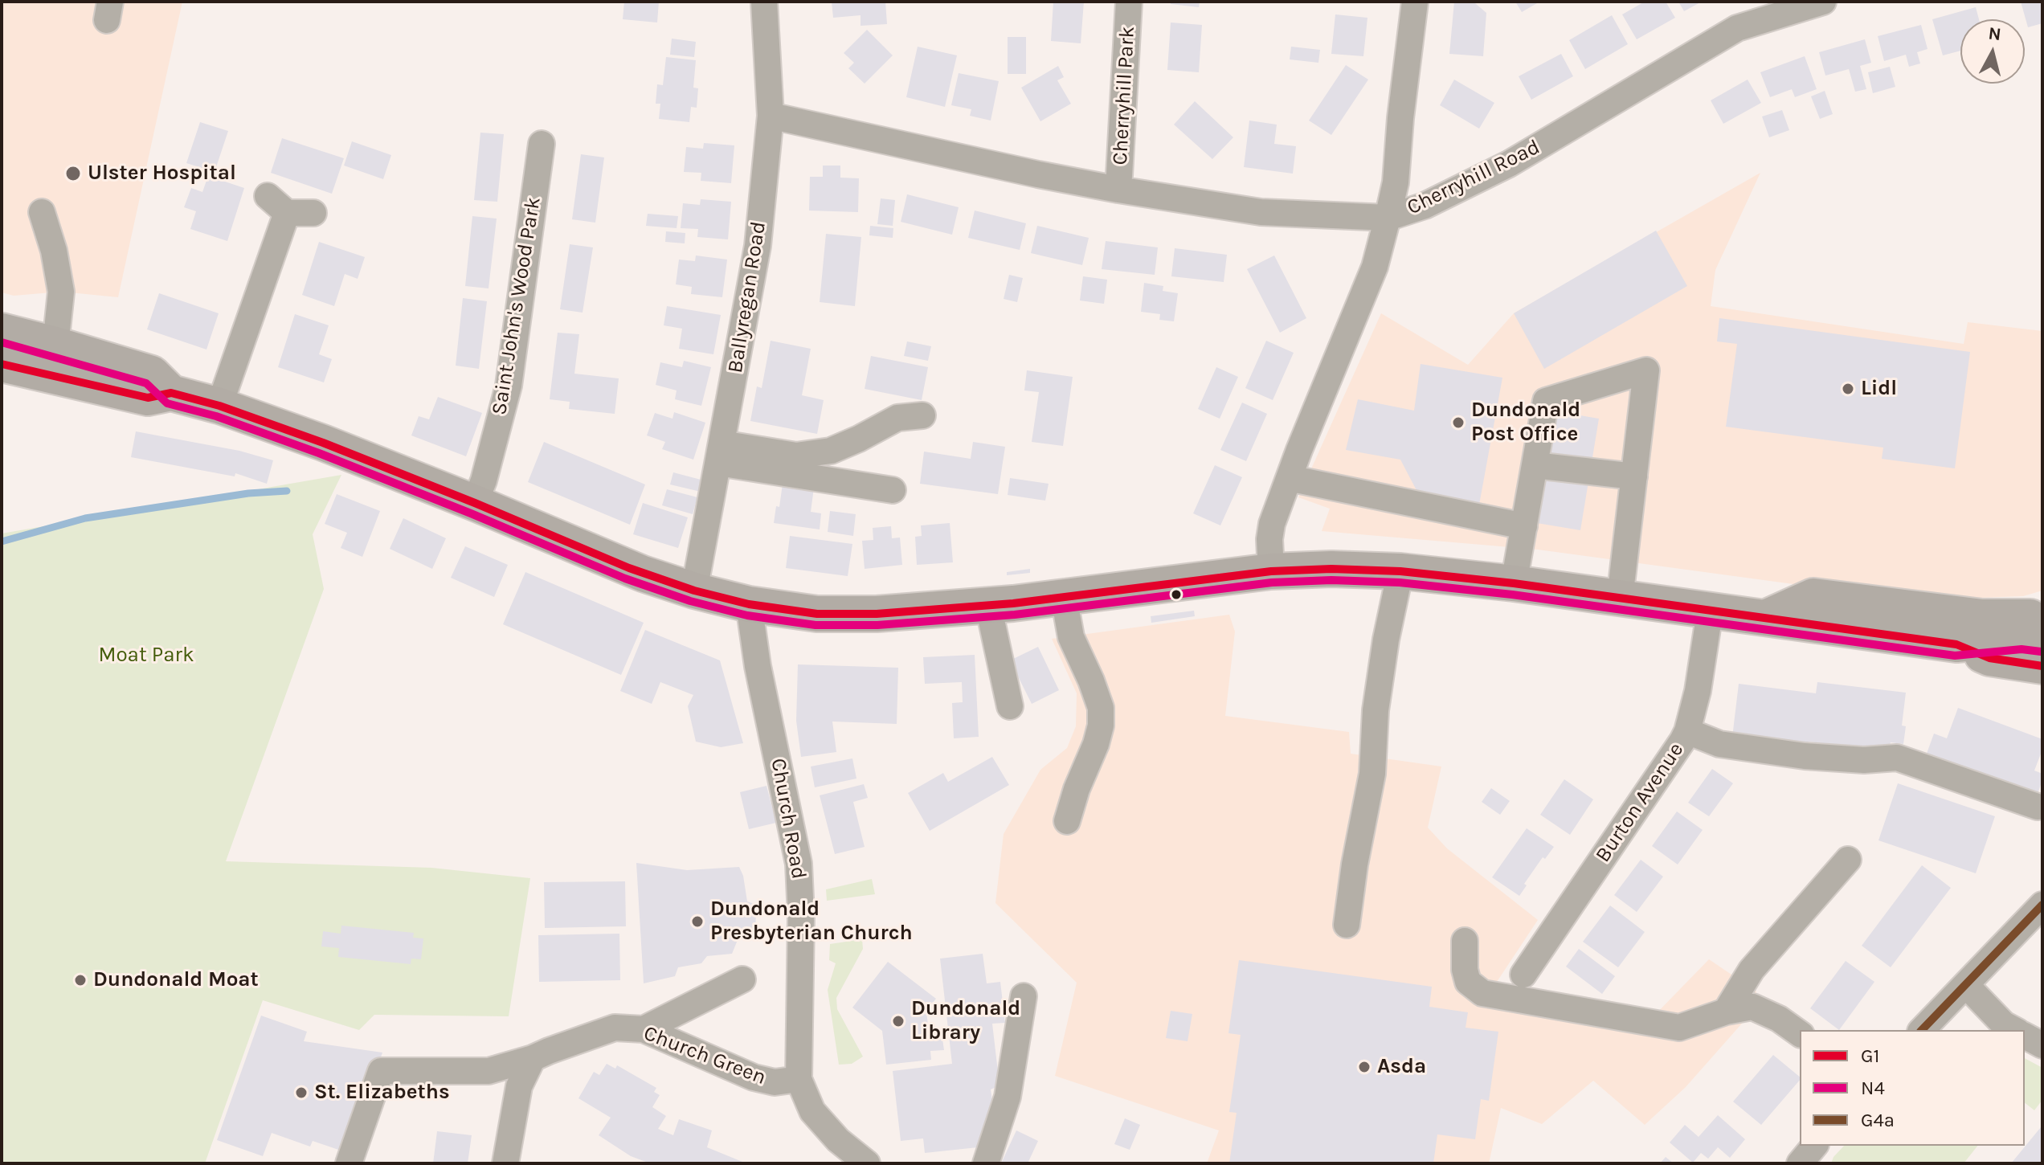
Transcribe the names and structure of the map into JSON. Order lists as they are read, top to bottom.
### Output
{
  "streets": {
    "street": [
      "Cherryhill Park",
      "Cherryhill Road",
      "Ballyregan Road",
      "Saint John's Wood Park",
      "Burton Avenue",
      "Church Road",
      "Church Green"
    ]
  },
  "crossings": [
    ["Church Road", "Church Green"]
  ],
  "parks": ["Moat Park"],
  "places": [
    "Ulster Hospital",
    "Lidl",
    "Dundonald Post Office",
    "Dundonald Presbyterian Church",
    "Dundonald Moat",
    "Dundonald Library",
    "Asda",
    "St. Elizabeths"
  ],
  "lines": ["transit line N4", "transit line G1", "transit line G4a"],
  "legend": ["G1", "N4", "G4a"],
  "north": "top"
}
